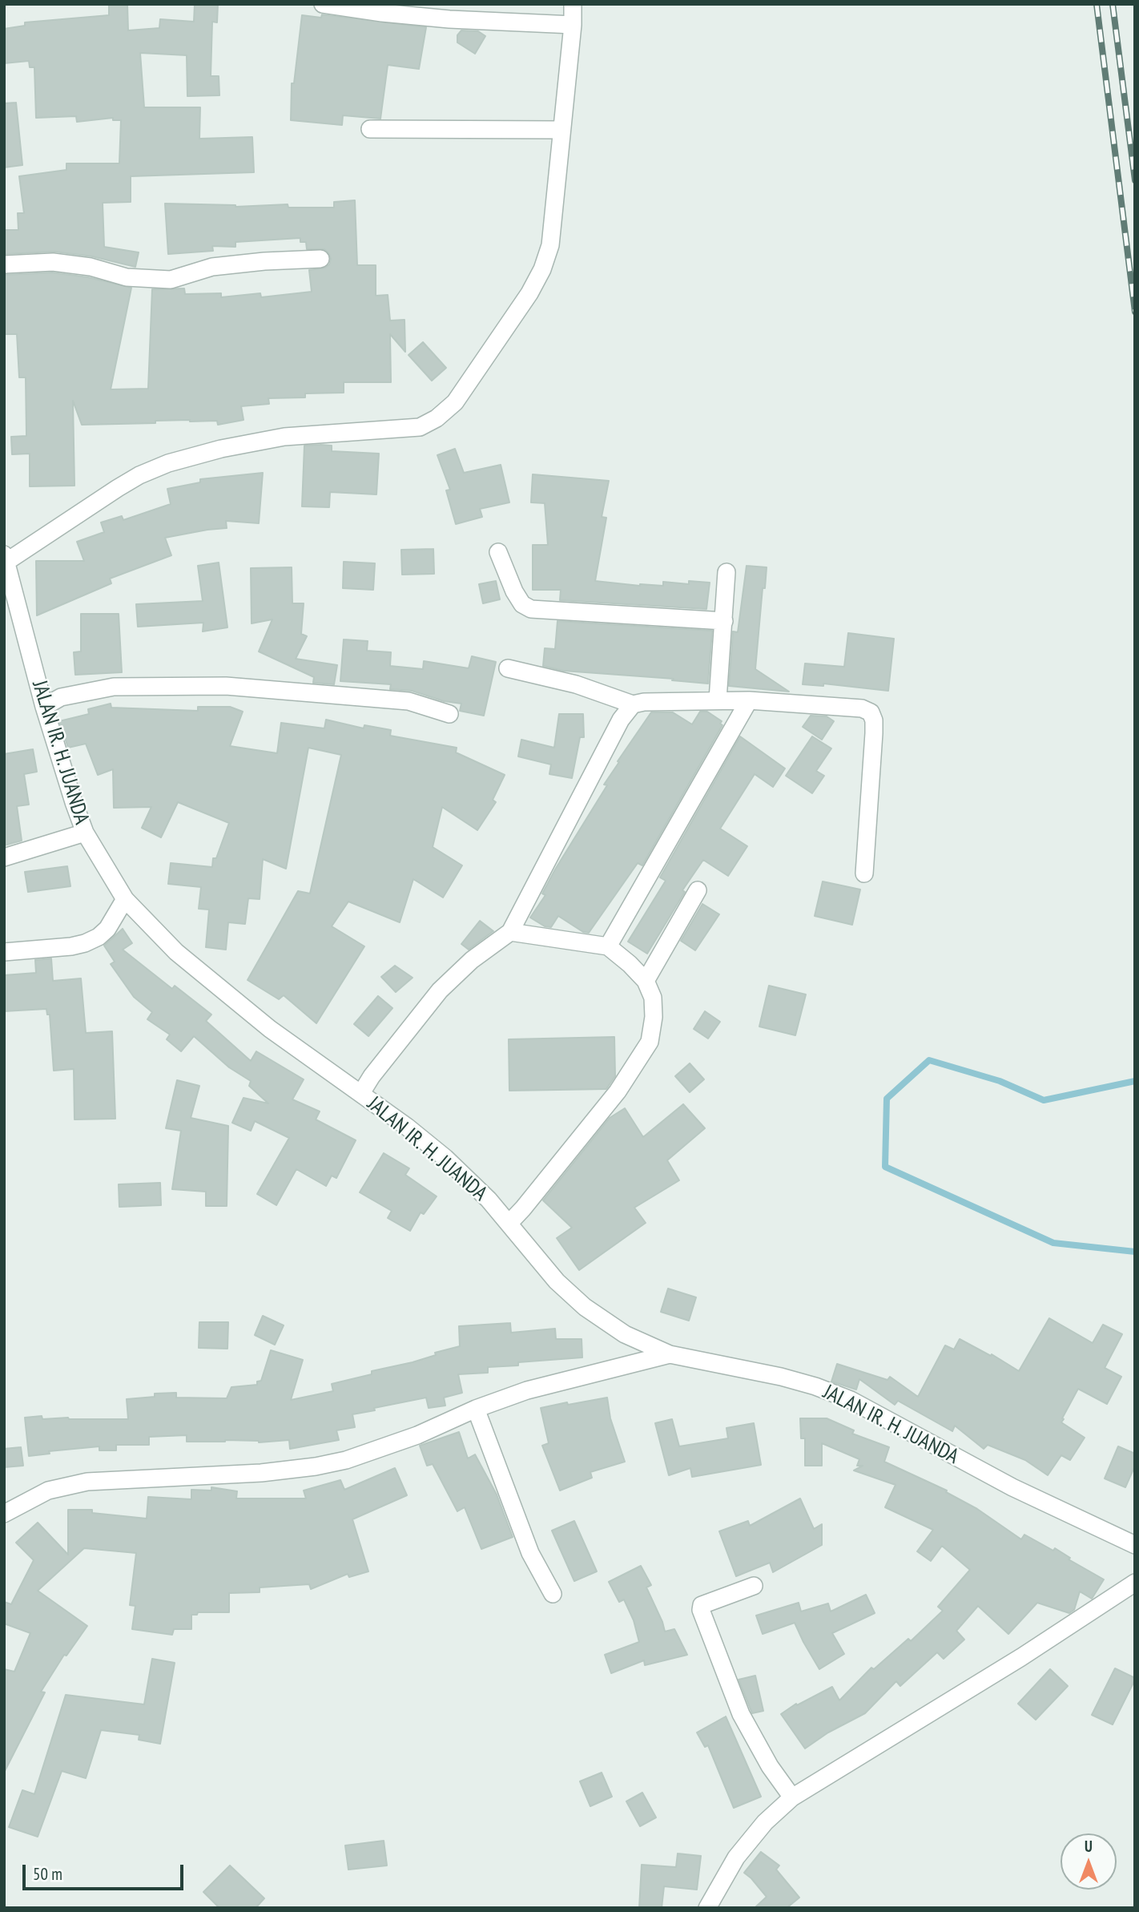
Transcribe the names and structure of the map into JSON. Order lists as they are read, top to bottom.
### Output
{
  "streets": {
    "street": ["JALAN IR. H. JUANDA"]
  },
  "scale_bar": "50 m",
  "north": "top"
}
